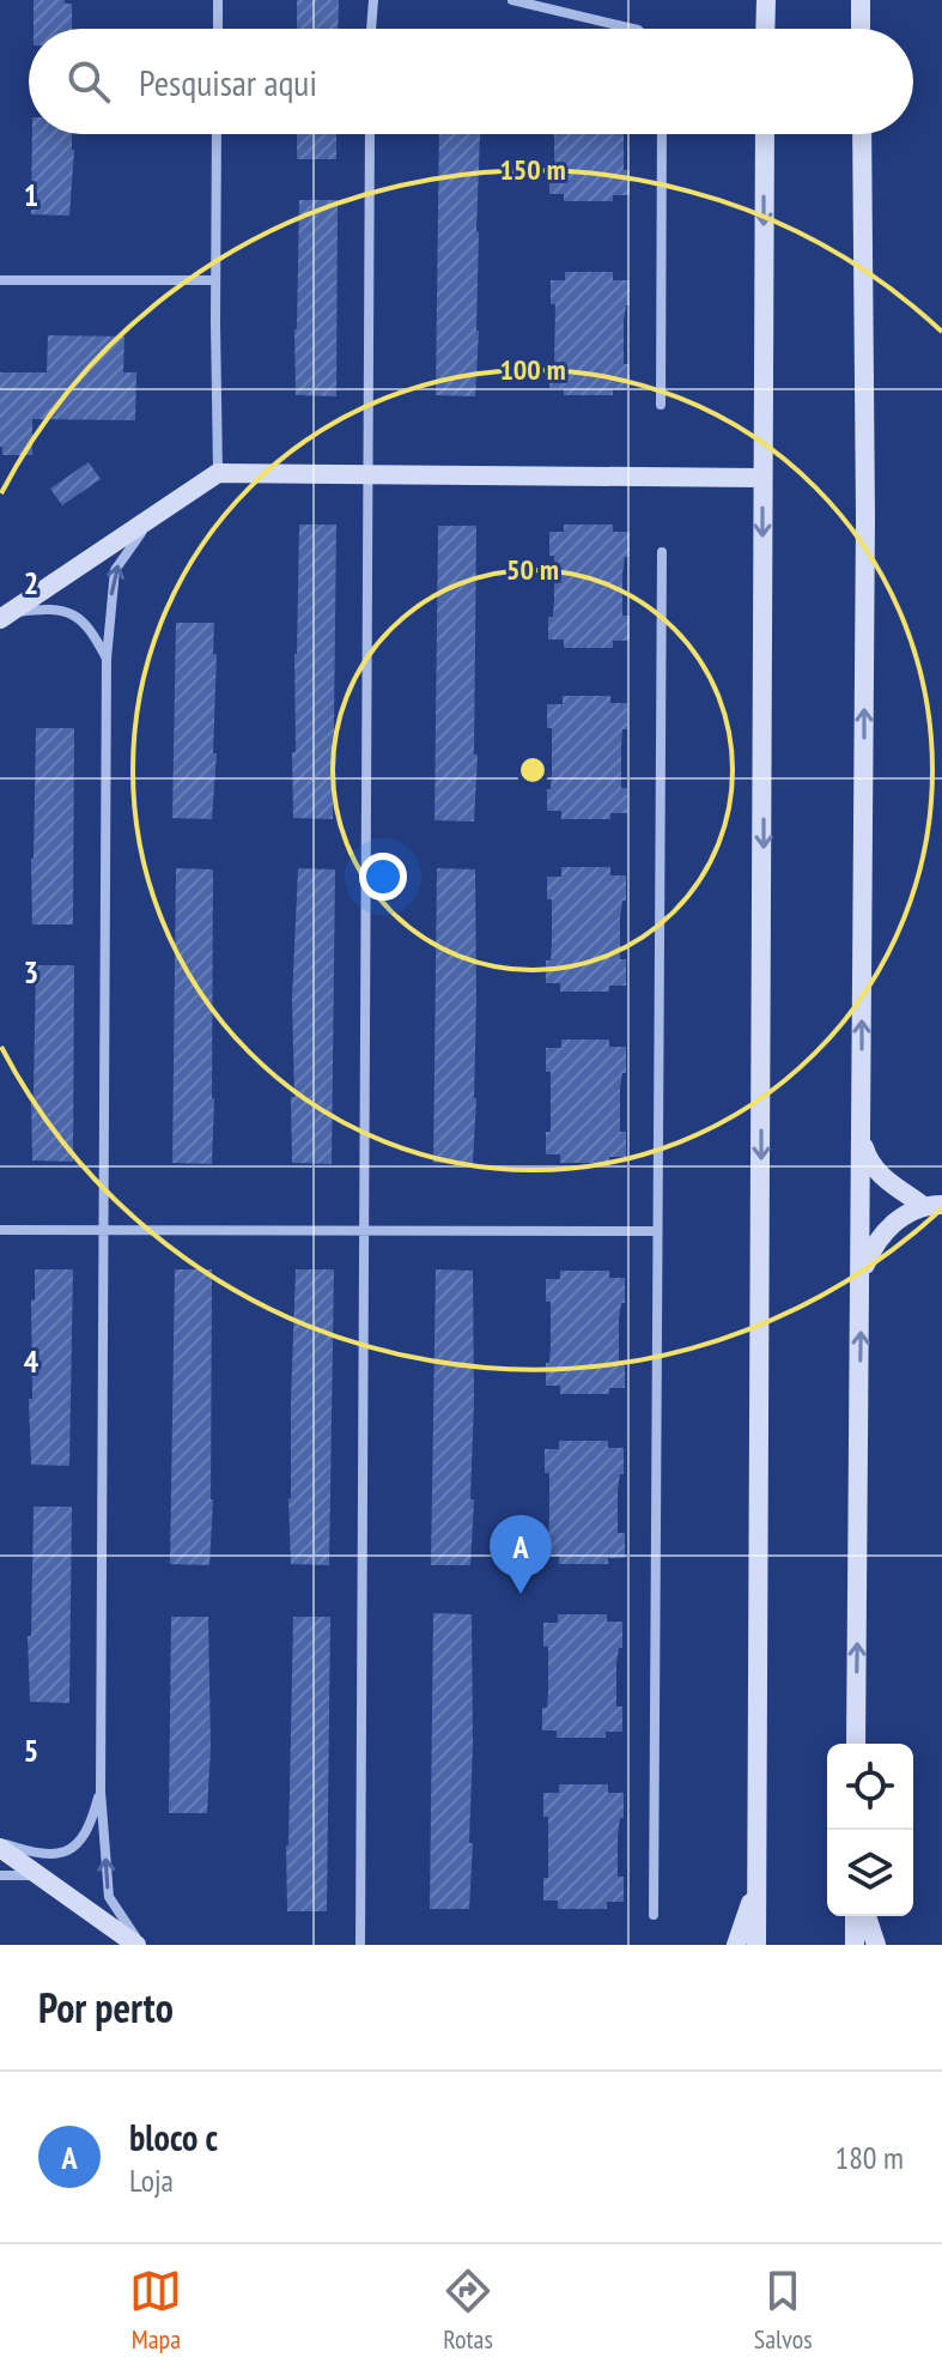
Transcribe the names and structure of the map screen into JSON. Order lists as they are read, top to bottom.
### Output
{
  "page": {
    "search": "Pesquisar aqui",
    "pins": "A",
    "heading": "Por perto",
    "list": [
      {
        "mark": "A",
        "name": "bloco c",
        "note": "Loja",
        "value": "180 m"
      }
    ],
    "nav": ["Mapa", "Rotas", "Salvos"]
  },
  "grid": {
    "rows": [
      "1",
      "2",
      "3",
      "4",
      "5"
    ]
  },
  "rings": ["150 m", "100 m", "50 m"]
}
